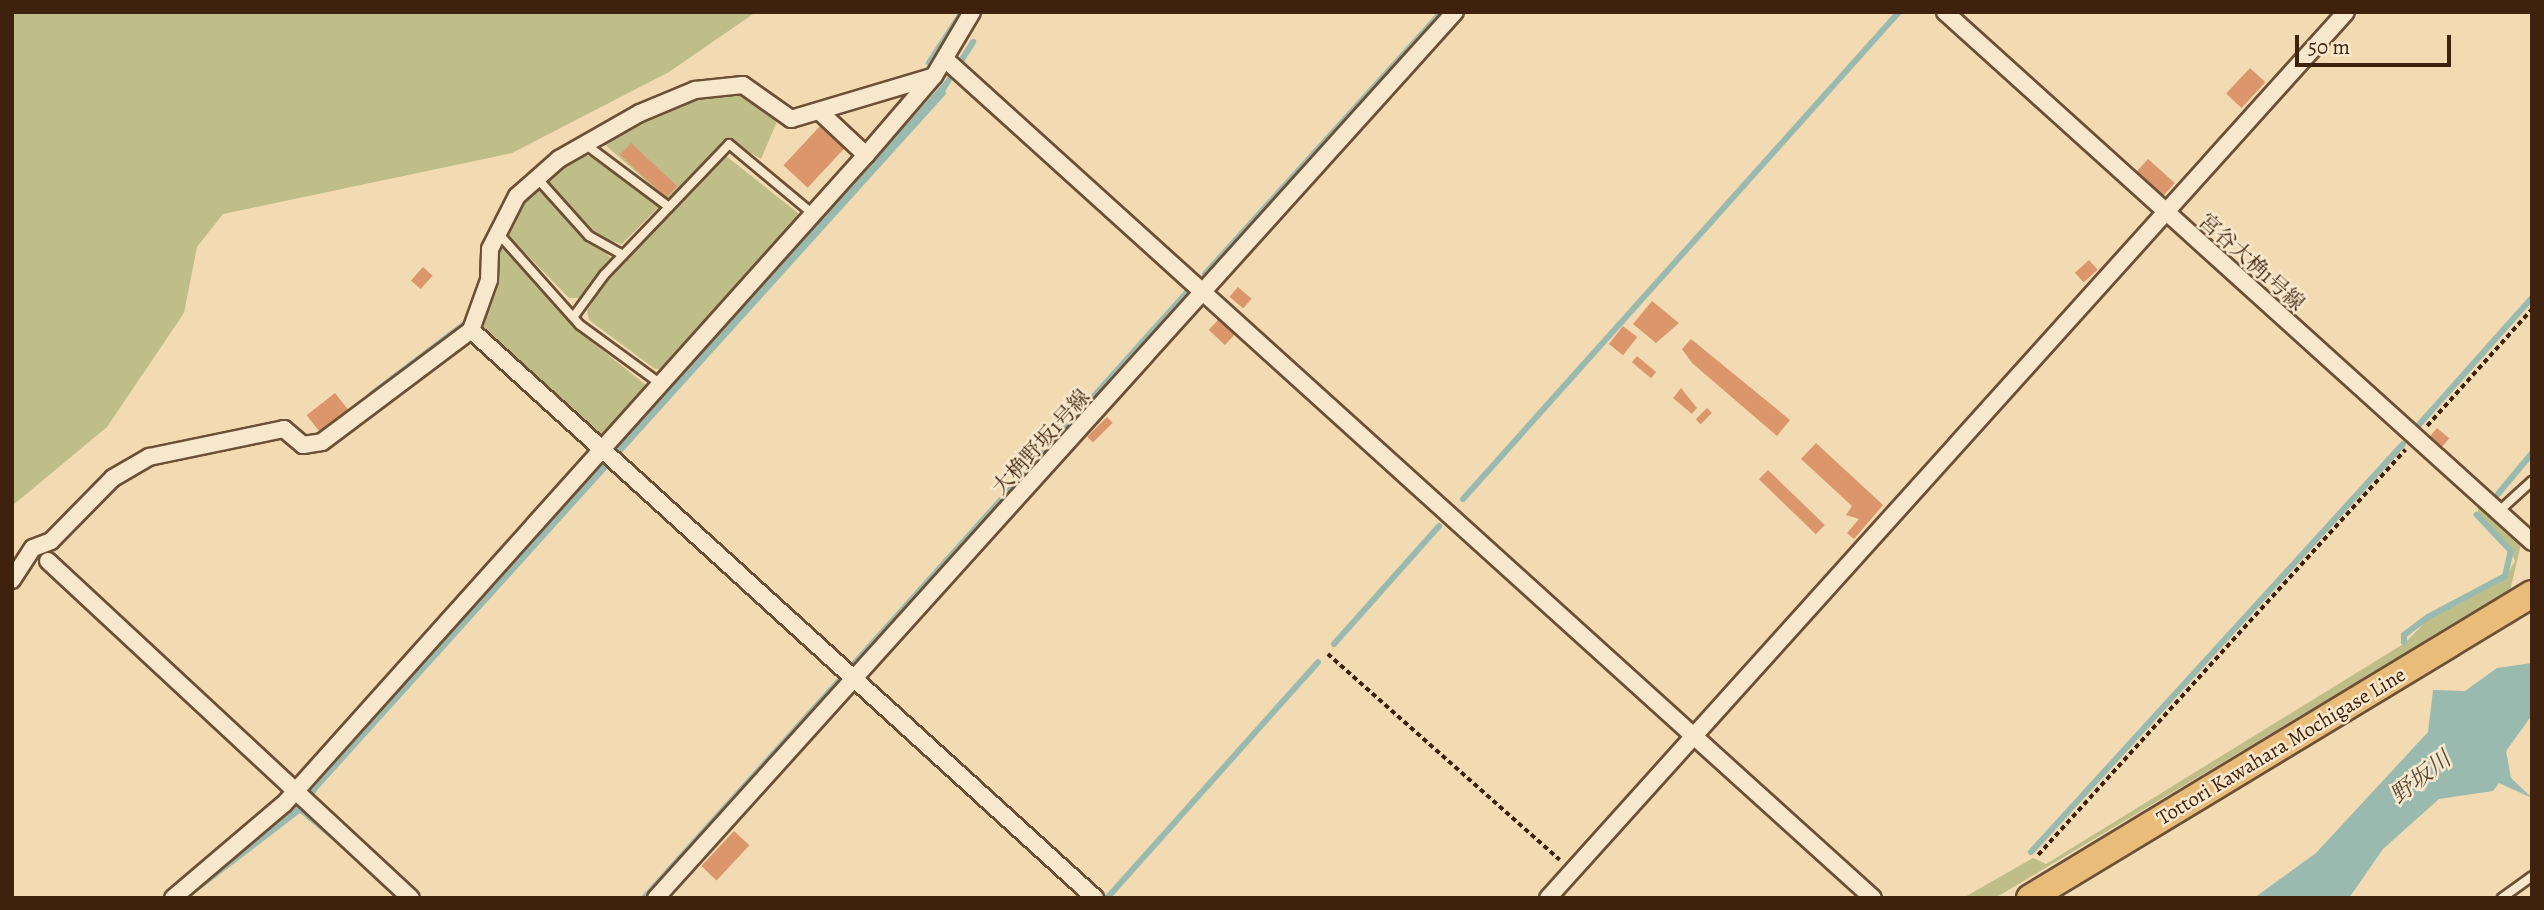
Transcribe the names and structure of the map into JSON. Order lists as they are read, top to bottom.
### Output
{
  "streets": {
    "main road": ["Tottori Kawahara Mochigase Line"],
    "street": ["宮谷大桷1号線", "大桷野坂1号線"]
  },
  "water": ["野坂川"],
  "scale_bar": "50 m"
}
